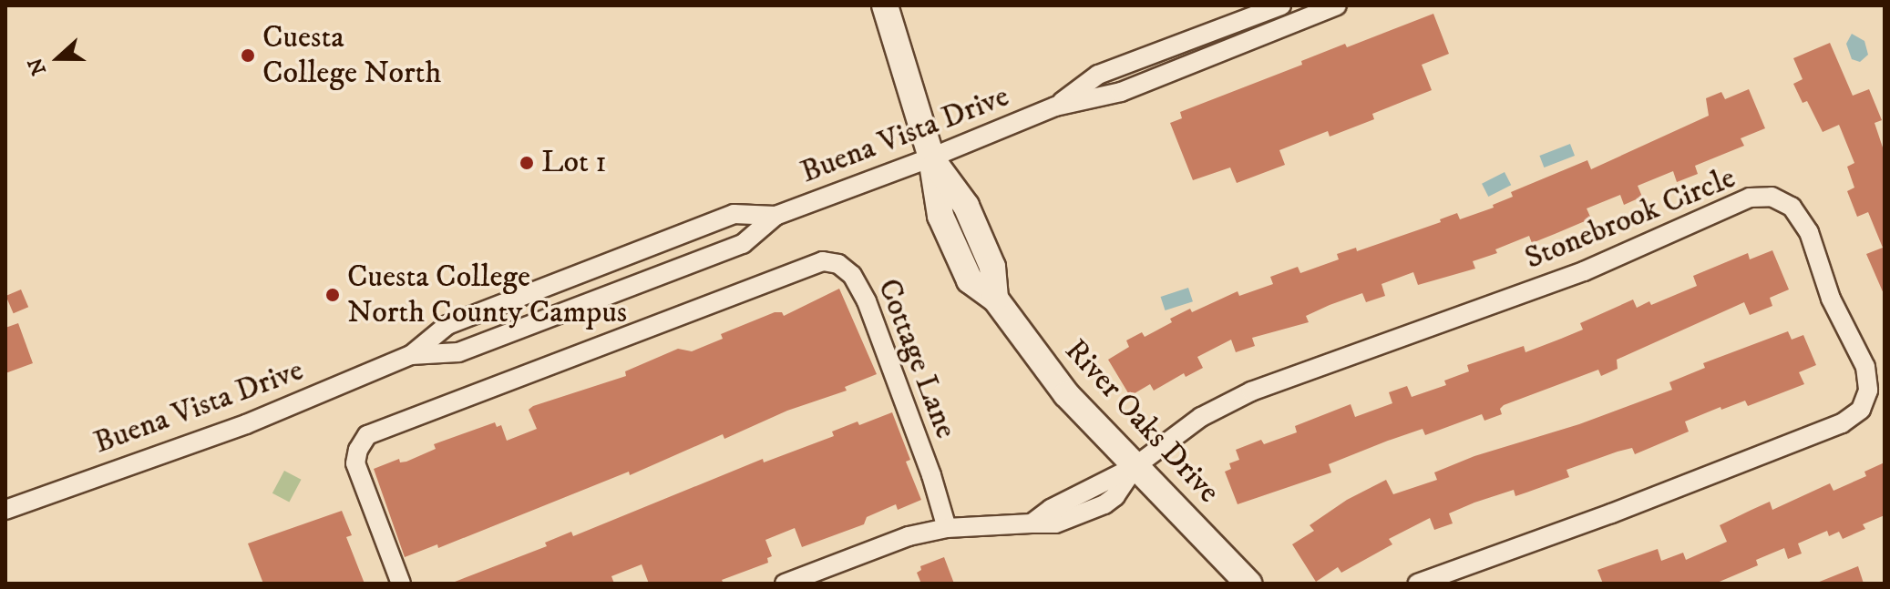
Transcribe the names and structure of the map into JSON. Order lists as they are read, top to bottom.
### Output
{
  "streets": {
    "street": [
      "Buena Vista Drive",
      "Stonebrook Circle",
      "Cottage Lane",
      "River Oaks Drive"
    ]
  },
  "crossings": [
    ["Buena Vista Drive", "River Oaks Drive"],
    ["Stonebrook Circle", "River Oaks Drive"]
  ],
  "places": ["Cuesta College North", "Lot 1", "Cuesta College North County Campus"],
  "north": "left"
}
